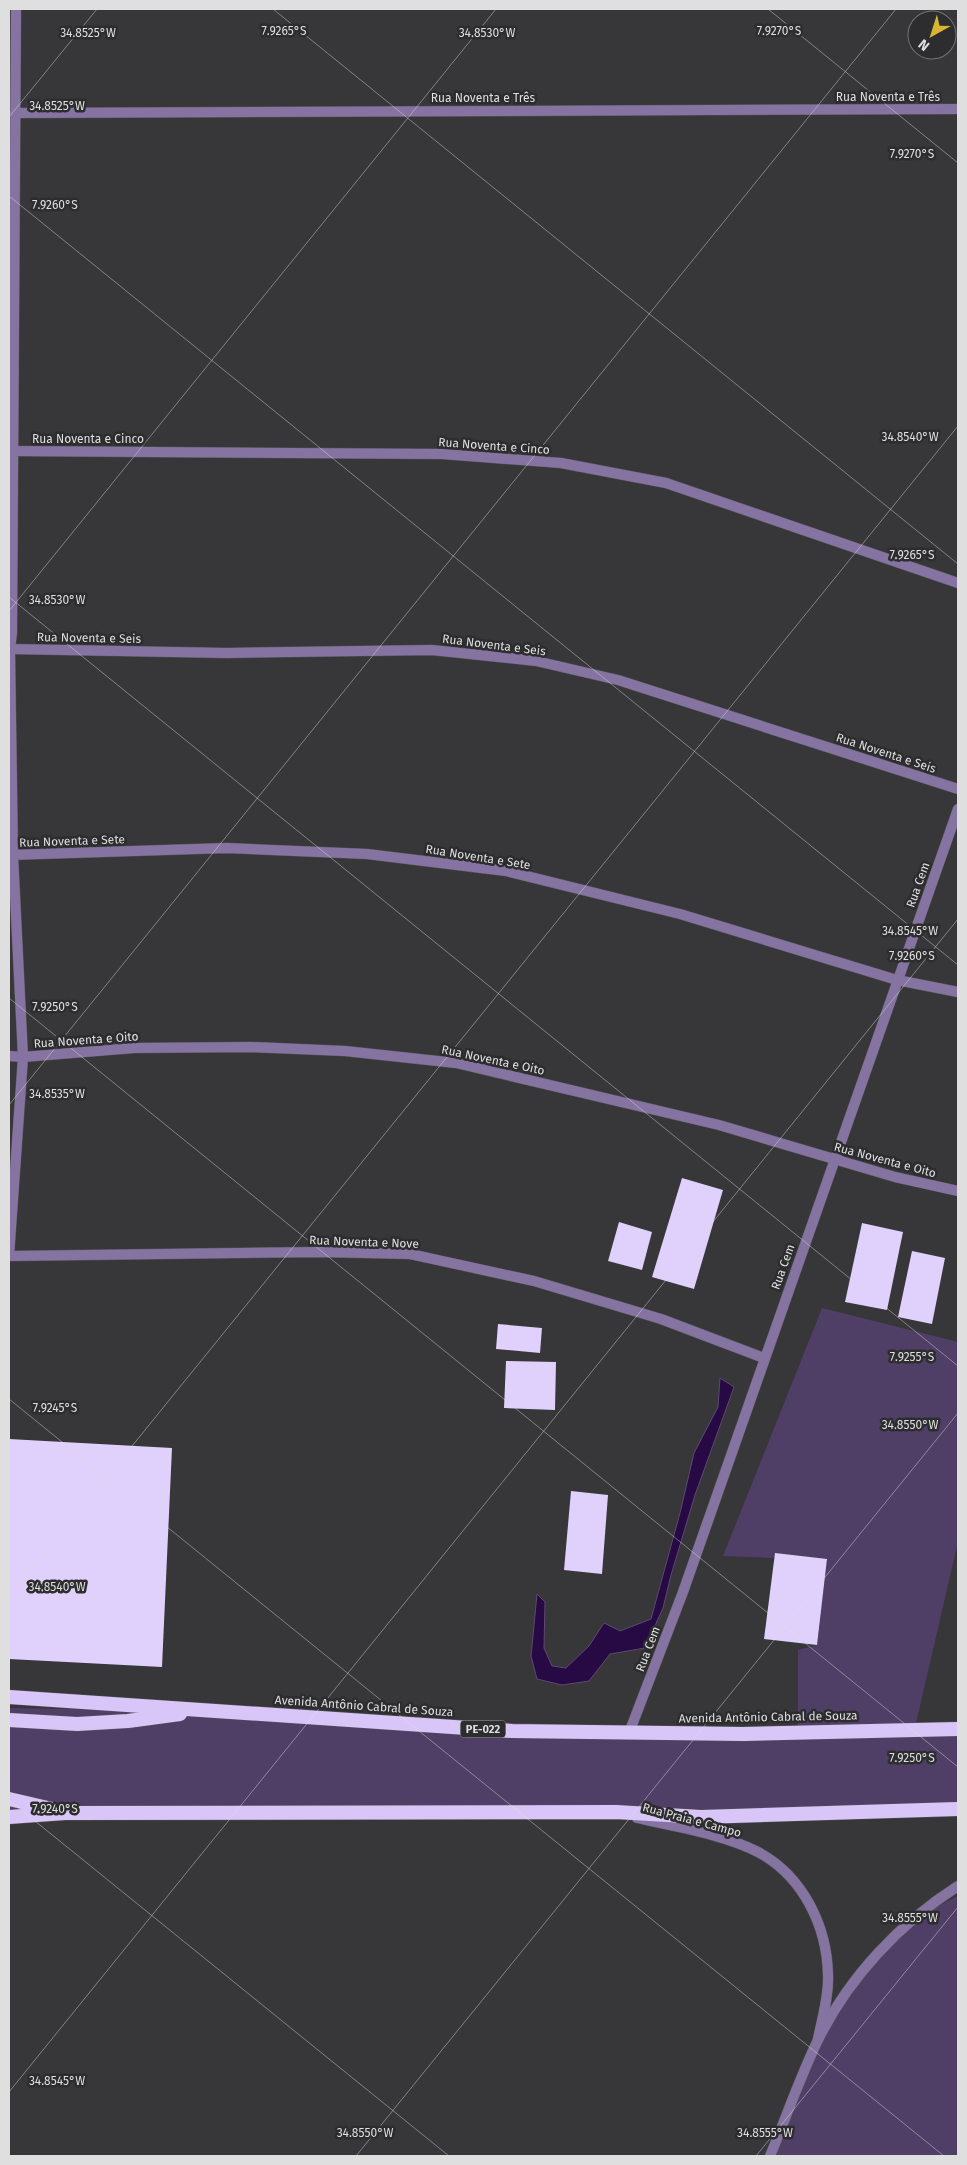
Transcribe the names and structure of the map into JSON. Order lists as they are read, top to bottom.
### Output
{
  "streets": {
    "highway": ["Avenida Antônio Cabral de Souza", "PE-022"],
    "street": [
      "Rua Noventa e Três",
      "Rua Noventa e Cinco",
      "Rua Noventa e Seis",
      "Rua Noventa e Sete",
      "Rua Cem",
      "Rua Noventa e Oito",
      "Rua Noventa e Nove",
      "Rua Praia e Campo"
    ]
  },
  "crossings": [
    ["Rua Noventa e Sete", "Rua Cem"],
    ["Rua Cem", "Rua Noventa e Oito"],
    ["Rua Cem", "Rua Noventa e Nove"],
    ["Rua Cem", "Avenida Antônio Cabral de Souza"]
  ],
  "north": "bottom left",
  "coordinates": [
    "7.9270°S",
    "7.9265°S",
    "34.8525°W",
    "34.8530°W",
    "7.9260°S",
    "34.8540°W",
    "34.8545°W",
    "7.9250°S",
    "34.8535°W",
    "7.9255°S",
    "7.9245°S",
    "34.8550°W",
    "7.9240°S",
    "34.8555°W"
  ]
}
